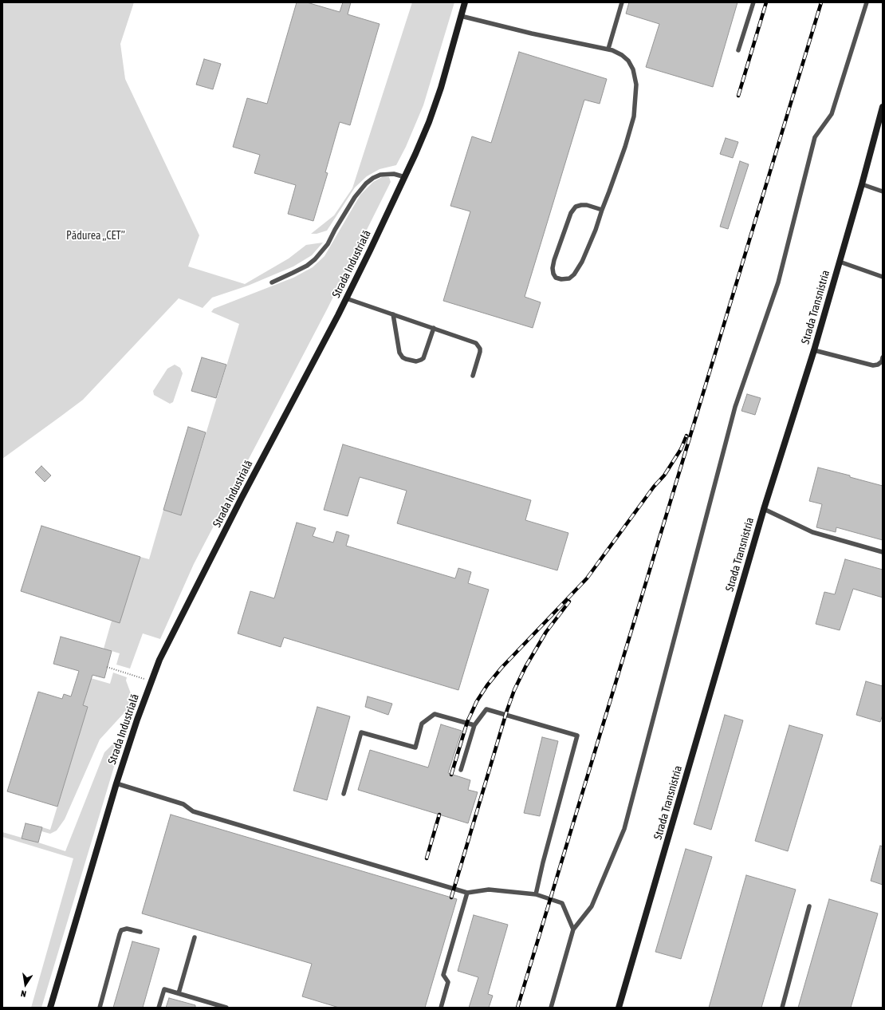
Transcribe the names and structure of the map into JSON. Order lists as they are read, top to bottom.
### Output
{
  "streets": {
    "street": ["Strada Industrială", "Strada Transnistria"]
  },
  "parks": ["Pădurea „CET”"],
  "north": "bottom"
}
